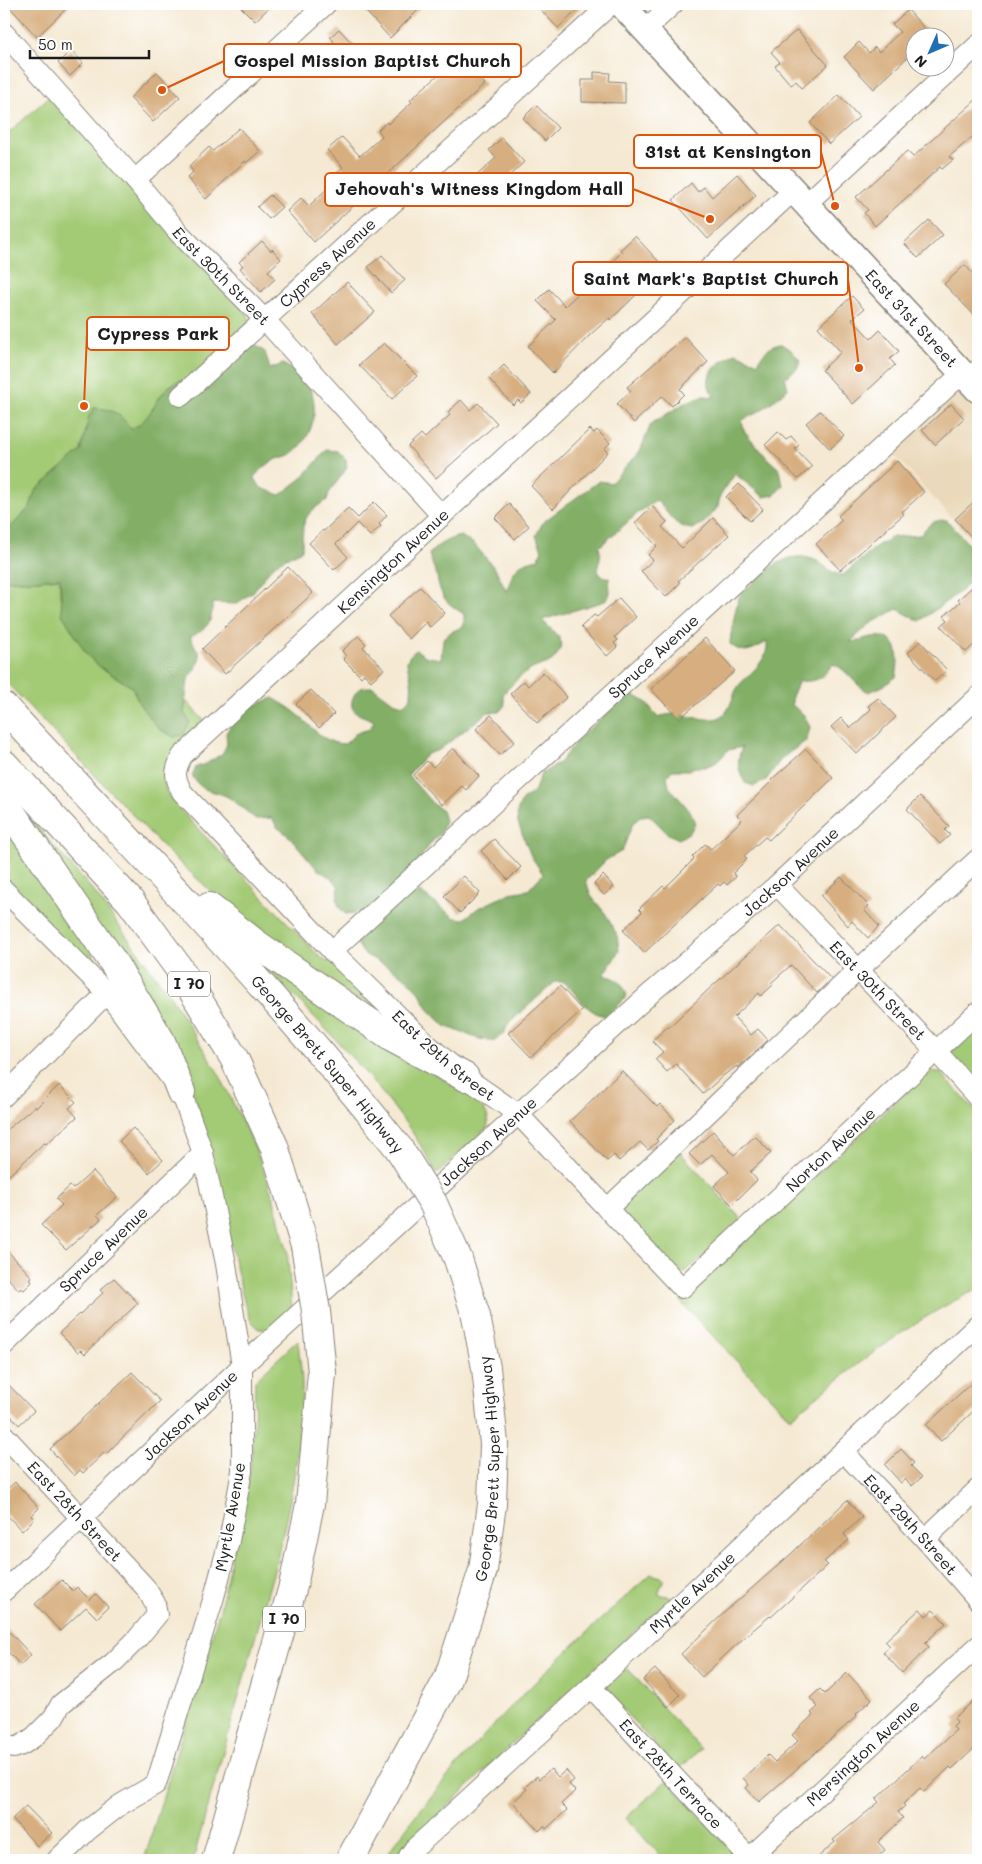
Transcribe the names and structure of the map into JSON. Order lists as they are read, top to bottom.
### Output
{
  "streets": {
    "highway": ["I 70", "George Brett Super Highway"],
    "main road": ["East 31st Street"],
    "street": [
      "Cypress Avenue",
      "East 30th Street",
      "Kensington Avenue",
      "Spruce Avenue",
      "Jackson Avenue",
      "East 29th Street",
      "Norton Avenue",
      "East 28th Street",
      "Myrtle Avenue",
      "Mersington Avenue",
      "East 28th Terrace"
    ]
  },
  "crossings": [
    ["Cypress Avenue", "East 30th Street"],
    ["East 30th Street", "Kensington Avenue"],
    ["East 30th Street", "Jackson Avenue"],
    ["East 30th Street", "Norton Avenue"],
    ["East 31st Street", "Kensington Avenue"],
    ["East 31st Street", "Spruce Avenue"],
    ["Kensington Avenue", "Spruce Avenue"],
    ["Kensington Avenue", "East 29th Street"],
    ["Spruce Avenue", "East 29th Street"],
    ["Spruce Avenue", "Myrtle Avenue"],
    ["Jackson Avenue", "East 29th Street"],
    ["Jackson Avenue", "East 28th Street"],
    ["Jackson Avenue", "Myrtle Avenue"],
    ["East 29th Street", "Norton Avenue"],
    ["East 29th Street", "Myrtle Avenue"],
    ["Myrtle Avenue", "East 28th Terrace"],
    ["Mersington Avenue", "East 28th Terrace"]
  ],
  "places": [
    "Gospel Mission Baptist Church",
    "31st at Kensington",
    "Jehovah's Witness Kingdom Hall",
    "Saint Mark's Baptist Church",
    "Cypress Park"
  ],
  "scale_bar": "50 m",
  "north": "bottom left"
}
